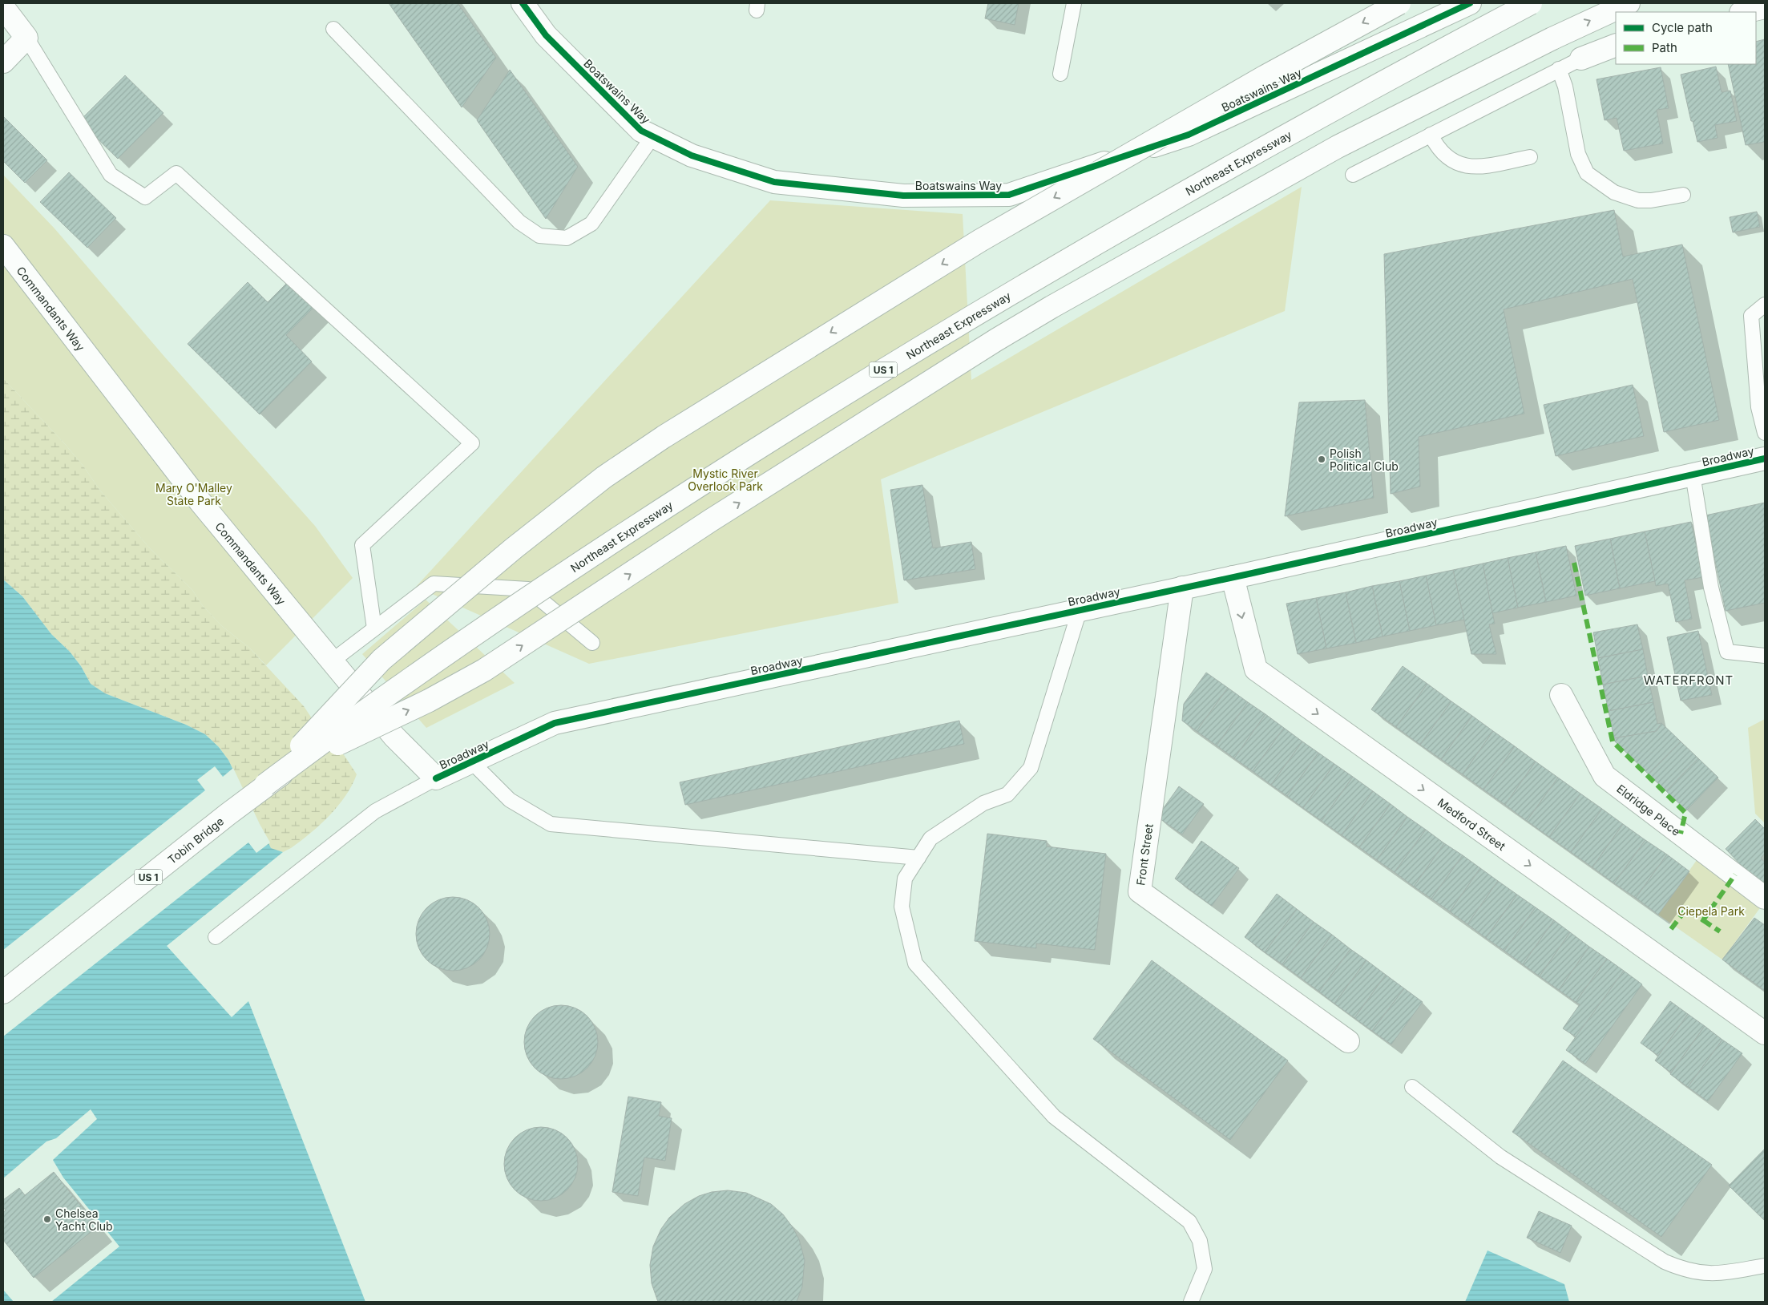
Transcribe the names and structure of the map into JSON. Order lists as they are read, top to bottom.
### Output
{
  "streets": {
    "main road": [
      "Boatswains Way",
      "Northeast Expressway",
      "Commandants Way",
      "US 1",
      "Broadway",
      "Eldridge Place",
      "Medford Street",
      "Tobin Bridge",
      "Front Street"
    ]
  },
  "crossings": [
    ["Northeast Expressway", "Tobin Bridge"],
    ["Commandants Way", "Broadway"],
    ["Broadway", "Medford Street"],
    ["Broadway", "Front Street"]
  ],
  "one_way": ["Medford Street"],
  "districts": ["WATERFRONT"],
  "parks": ["Mystic River Overlook Park", "Mary O'Malley State Park", "Ciepela Park"],
  "places": ["Polish Political Club", "Chelsea Yacht Club"],
  "legend": ["Cycle path", "Path"]
}
